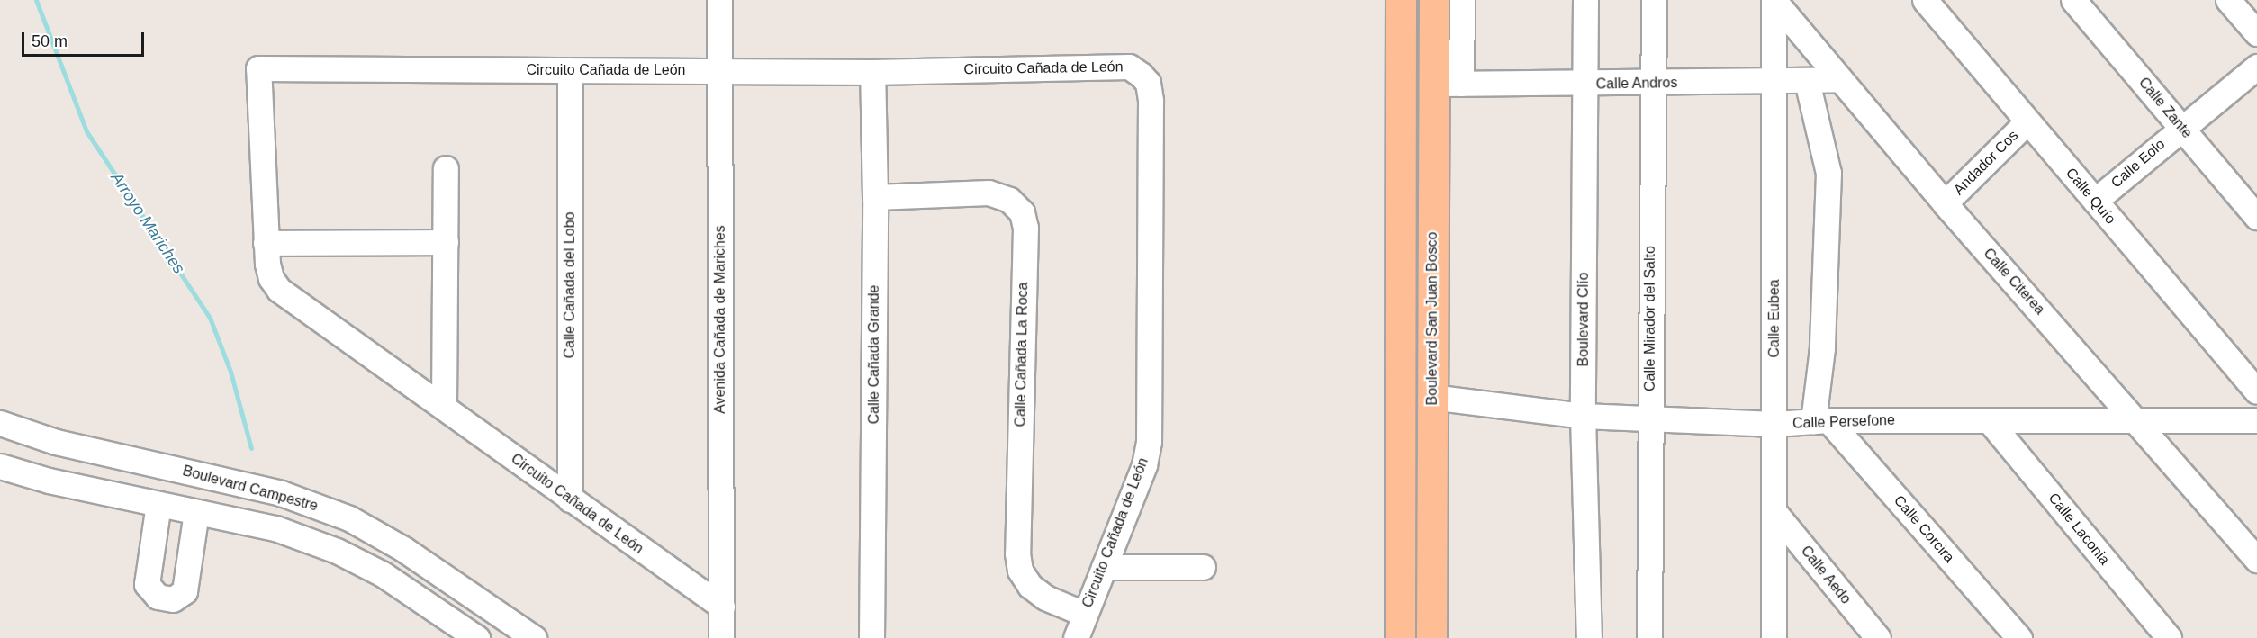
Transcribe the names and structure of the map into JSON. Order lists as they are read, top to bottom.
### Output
{
  "streets": {
    "main road": ["Boulevard San Juan Bosco"],
    "street": [
      "Circuito Cañada de León",
      "Calle Andros",
      "Calle Zante",
      "Andador Cos",
      "Calle Eolo",
      "Calle Quío",
      "Calle Citerea",
      "Calle Cañada del Lobo",
      "Calle Mirador del Salto",
      "Calle Eubea",
      "Avenida Cañada de Mariches",
      "Boulevard Clío",
      "Calle Cañada Grande",
      "Calle Cañada La Roca",
      "Calle Persefone",
      "Boulevard Campestre",
      "Calle Corcira",
      "Calle Laconia",
      "Calle Aedo"
    ]
  },
  "crossings": [
    ["Circuito Cañada de León", "Calle Cañada del Lobo"],
    ["Circuito Cañada de León", "Avenida Cañada de Mariches"],
    ["Circuito Cañada de León", "Calle Cañada Grande"],
    ["Circuito Cañada de León", "Calle Cañada La Roca"],
    ["Calle Andros", "Calle Citerea"],
    ["Calle Andros", "Boulevard San Juan Bosco"],
    ["Calle Andros", "Calle Mirador del Salto"],
    ["Calle Andros", "Calle Eubea"],
    ["Calle Andros", "Boulevard Clío"],
    ["Calle Zante", "Calle Eolo"],
    ["Andador Cos", "Calle Quío"],
    ["Andador Cos", "Calle Citerea"],
    ["Calle Eolo", "Calle Quío"],
    ["Calle Citerea", "Calle Eubea"],
    ["Calle Citerea", "Calle Persefone"],
    ["Boulevard San Juan Bosco", "Calle Persefone"],
    ["Calle Mirador del Salto", "Calle Persefone"],
    ["Calle Eubea", "Calle Persefone"],
    ["Calle Eubea", "Calle Aedo"],
    ["Boulevard Clío", "Calle Persefone"],
    ["Calle Cañada Grande", "Calle Cañada La Roca"],
    ["Calle Persefone", "Calle Corcira"],
    ["Calle Persefone", "Calle Laconia"]
  ],
  "water": ["Arroyo Mariches"],
  "scale_bar": "50 m"
}
